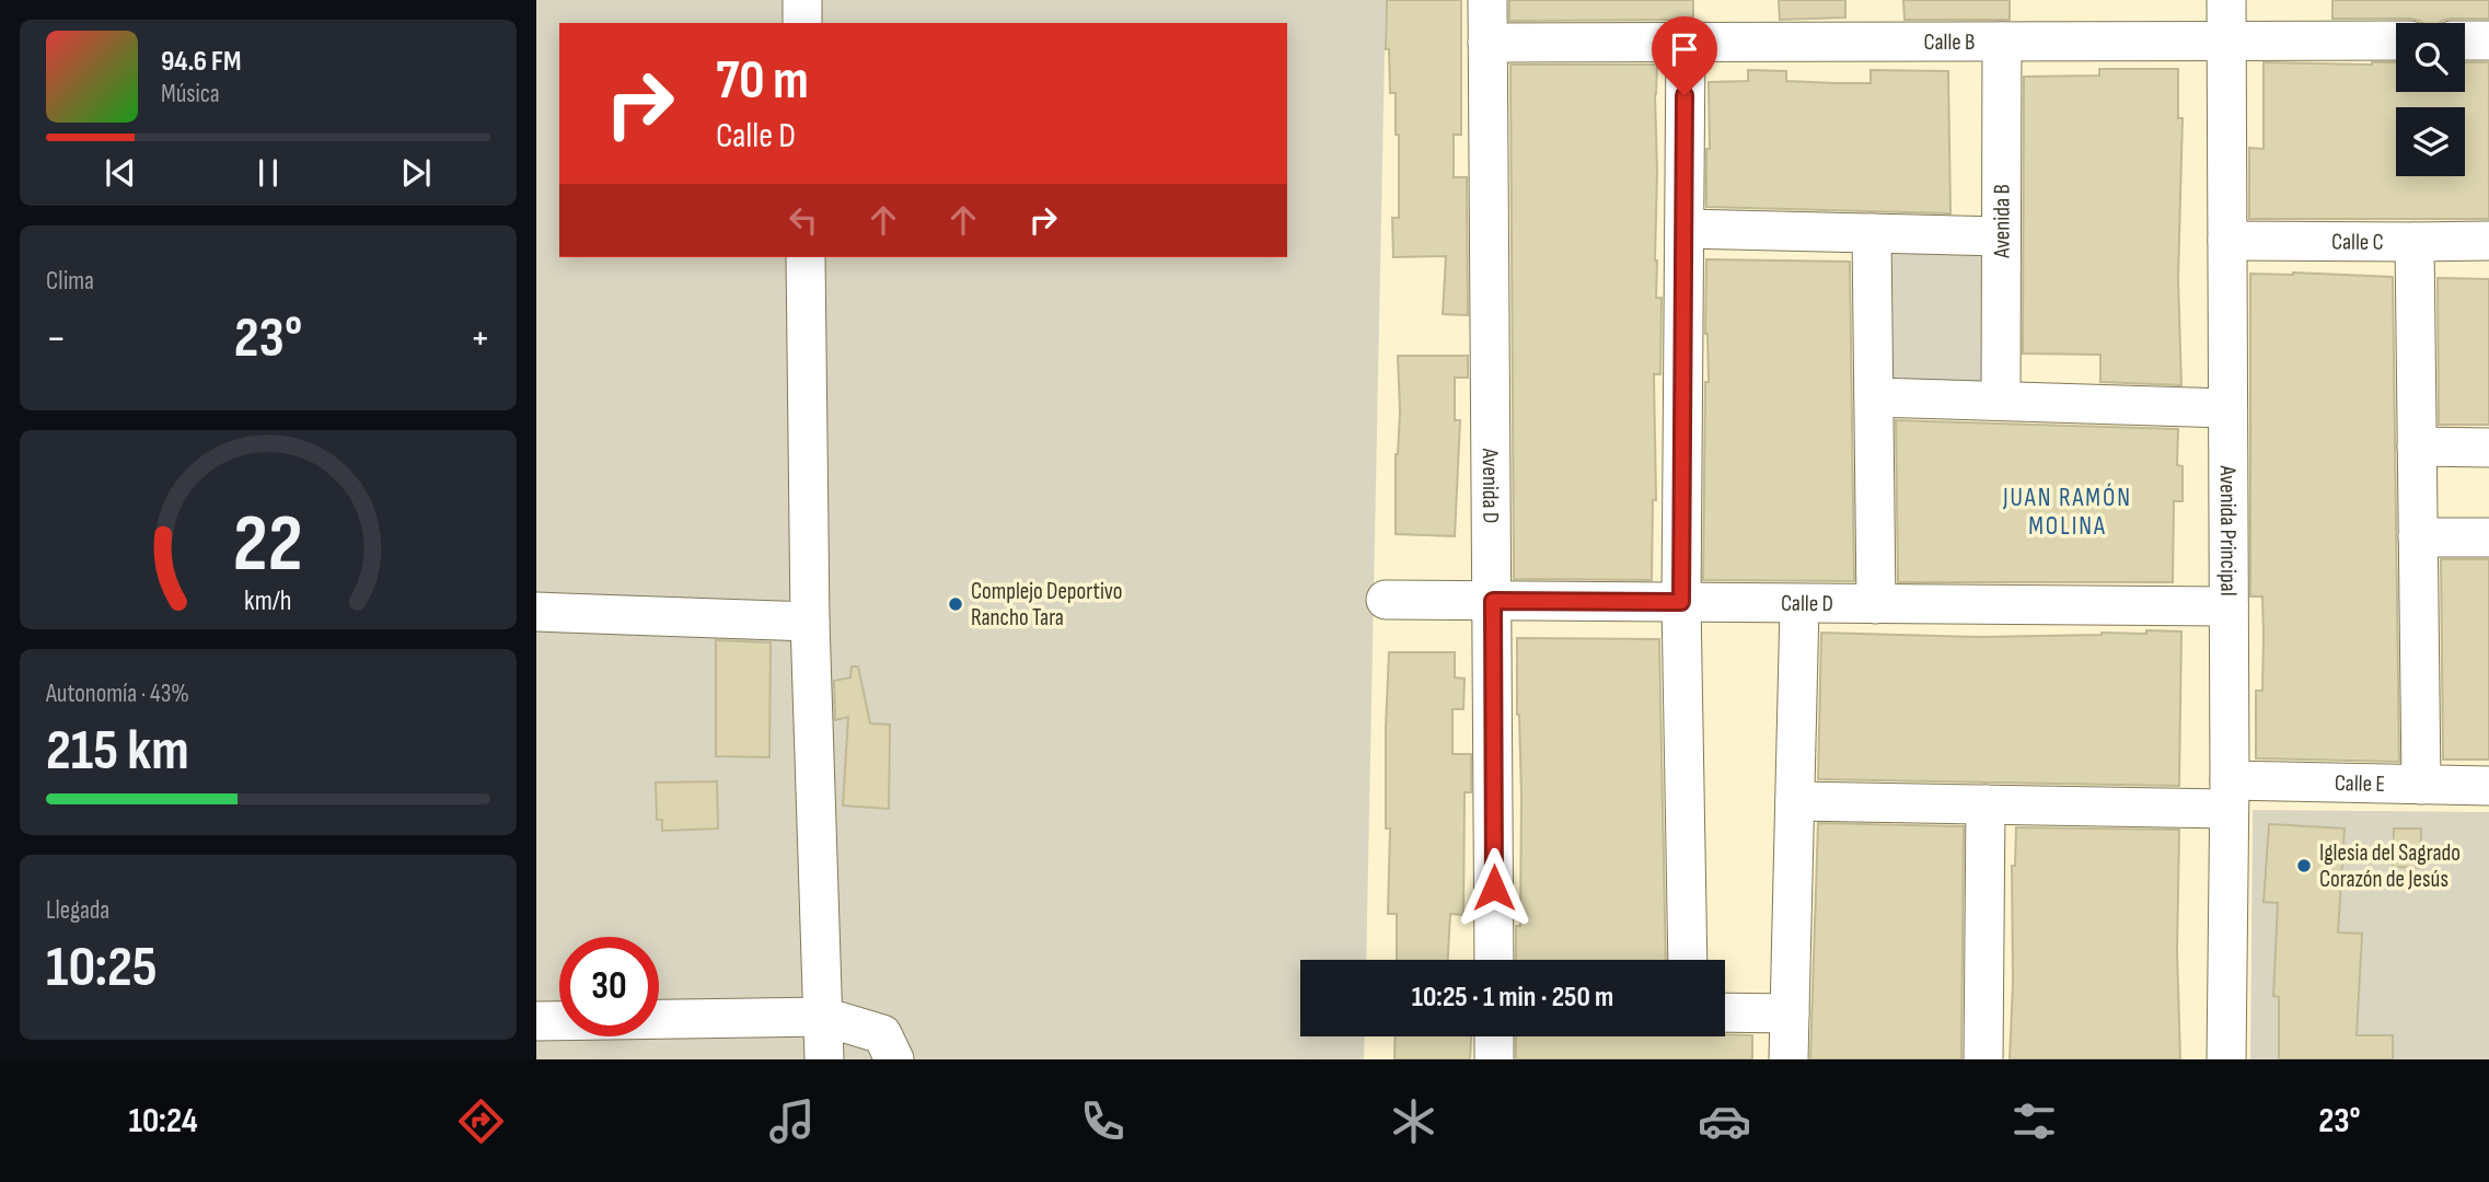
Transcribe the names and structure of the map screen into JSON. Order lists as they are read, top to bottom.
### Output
{
  "streets": {
    "street": [
      "Calle B",
      "Avenida B",
      "Calle C",
      "Avenida D",
      "Avenida Principal",
      "Calle D",
      "Calle E"
    ]
  },
  "crossings": [
    ["Calle B", "Avenida B"],
    ["Calle B", "Avenida D"],
    ["Calle B", "Avenida Principal"],
    ["Calle C", "Avenida Principal"],
    ["Avenida D", "Calle D"],
    ["Avenida Principal", "Calle D"],
    ["Avenida Principal", "Calle E"]
  ],
  "districts": ["JUAN RAMÓN MOLINA"],
  "places": ["Complejo Deportivo Rancho Tara", "Iglesia del Sagrado Corazón de Jesús"],
  "page": {
    "turn": ["70 m", "Calle D"],
    "song": ["94.6 FM", "Música"],
    "tile": [
      "Clima",
      ["Autonomía · 43%", "215 km"],
      ["Llegada", "10:25"]
    ],
    "heat": ["−", "23°", "+"],
    "limit": "30",
    "trip": "10:25 · 1 min · 250 m",
    "tabs": ["10:24", "23°"],
    "gauge": ["22", "km/h"]
  }
}
